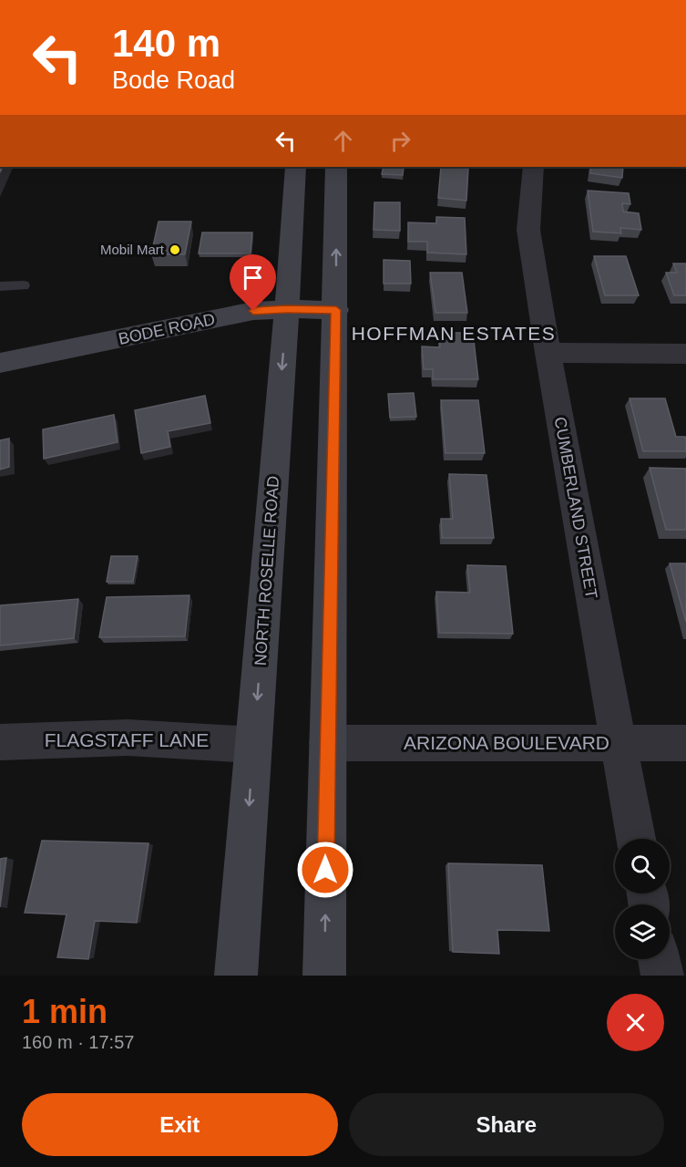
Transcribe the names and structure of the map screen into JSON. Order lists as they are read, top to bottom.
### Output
{
  "streets": {
    "main road": ["BODE ROAD", "NORTH ROSELLE ROAD"],
    "street": ["CUMBERLAND STREET", "FLAGSTAFF LANE", "ARIZONA BOULEVARD"]
  },
  "crossings": [
    ["BODE ROAD", "NORTH ROSELLE ROAD"],
    ["CUMBERLAND STREET", "ARIZONA BOULEVARD"],
    ["NORTH ROSELLE ROAD", "FLAGSTAFF LANE"]
  ],
  "districts": ["HOFFMAN ESTATES"],
  "places": ["Mobil Mart"],
  "page": {
    "turn": ["140 m", "Bode Road"],
    "heading": ["1 min", "160 m · 17:57"],
    "buttons": ["Exit", "Share"]
  }
}
